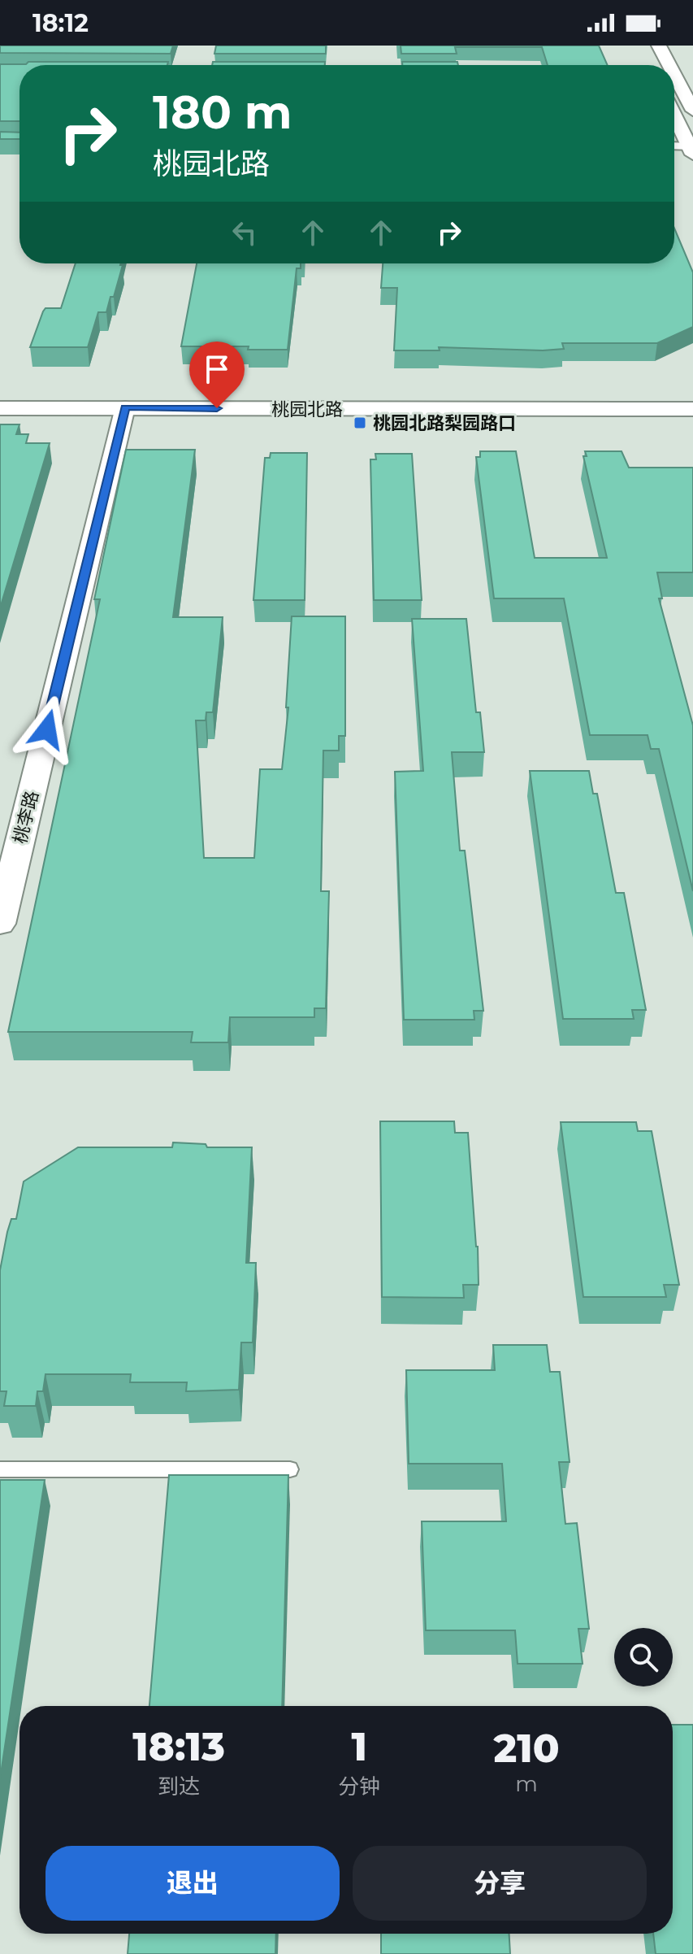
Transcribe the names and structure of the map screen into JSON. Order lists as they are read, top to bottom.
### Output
{
  "streets": {
    "main road": ["桃园北路"],
    "street": ["桃李路"]
  },
  "crossings": [
    ["桃园北路", "桃李路"]
  ],
  "places": {
    "transit": ["桃园北路梨园路口"]
  },
  "page": {
    "status": "18:12",
    "turn": ["180 m", "桃园北路"],
    "eta": [
      "18:13",
      "到达",
      "1",
      "分钟",
      "210",
      "m"
    ],
    "buttons": ["退出", "分享"]
  }
}
